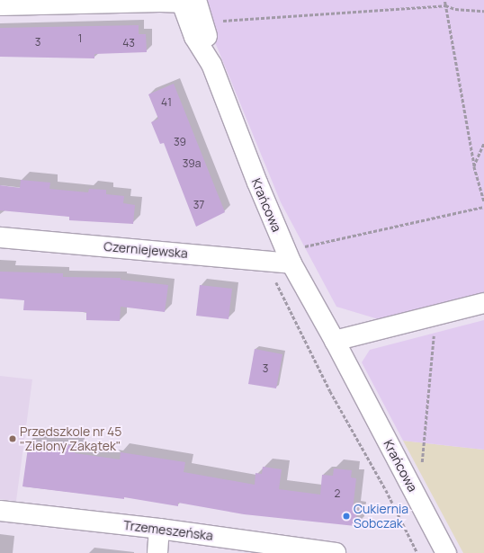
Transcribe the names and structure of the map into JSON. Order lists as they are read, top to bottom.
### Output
{
  "streets": {
    "street": ["Krańcowa", "Czerniejewska", "Trzemeszeńska"]
  },
  "crossings": [
    ["Krańcowa", "Czerniejewska"]
  ],
  "places": ["Przedszkole nr 45 \"Zielony Zakątek\"", "Cukiernia Sobczak"],
  "house_numbers": [
    "1",
    "3",
    "43",
    "41",
    "39",
    "39a",
    "37",
    "3",
    "2"
  ]
}
